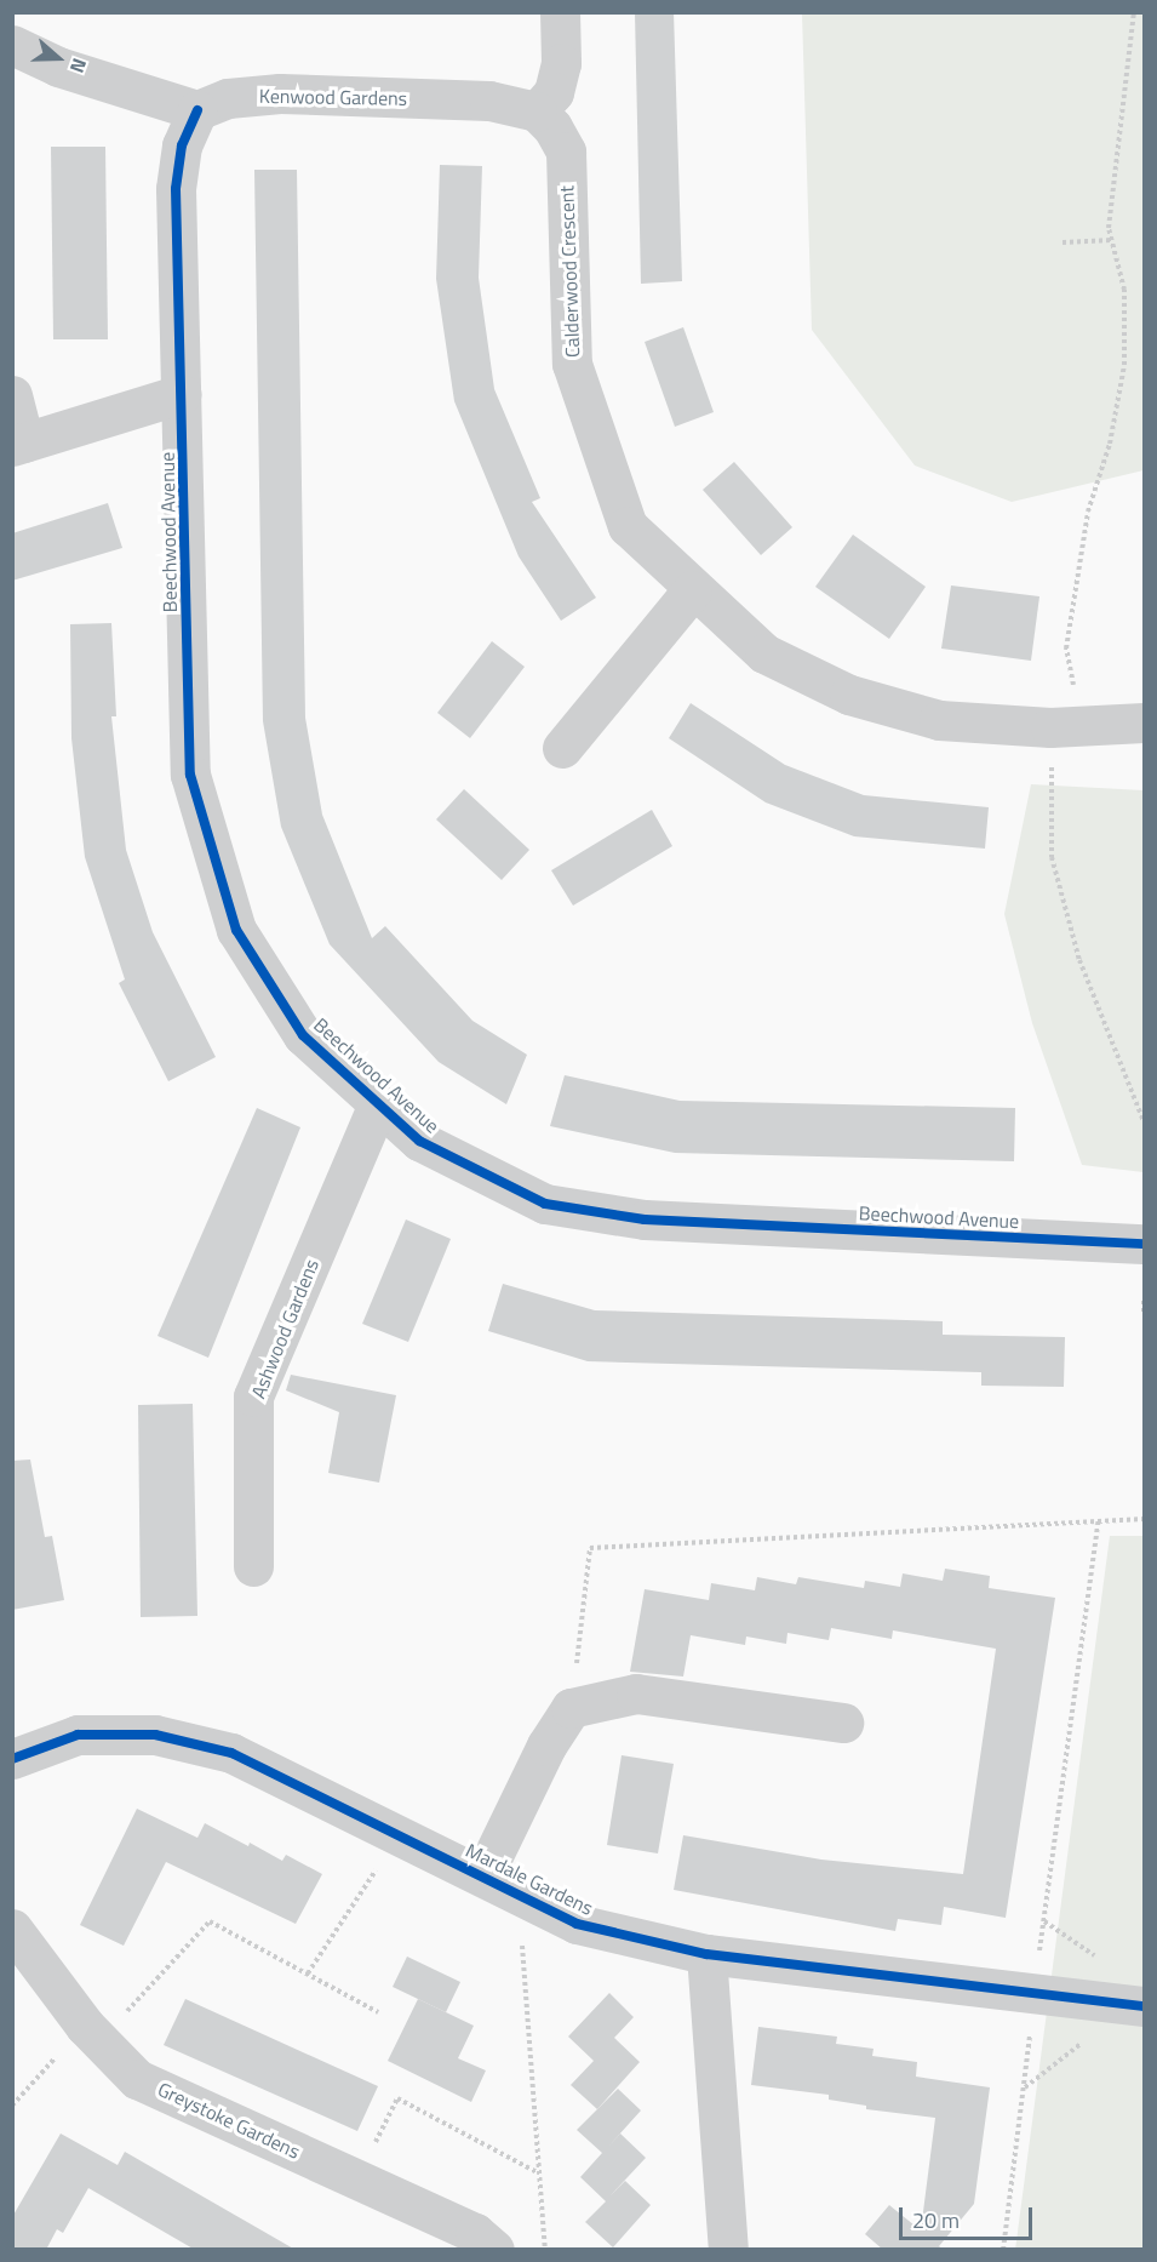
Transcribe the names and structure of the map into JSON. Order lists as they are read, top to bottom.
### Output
{
  "streets": {
    "street": [
      "Kenwood Gardens",
      "Calderwood Crescent",
      "Beechwood Avenue",
      "Ashwood Gardens",
      "Mardale Gardens",
      "Greystoke Gardens"
    ]
  },
  "crossings": [
    ["Kenwood Gardens", "Calderwood Crescent"],
    ["Kenwood Gardens", "Beechwood Avenue"],
    ["Beechwood Avenue", "Ashwood Gardens"]
  ],
  "scale_bar": "20 m",
  "north": "right"
}
